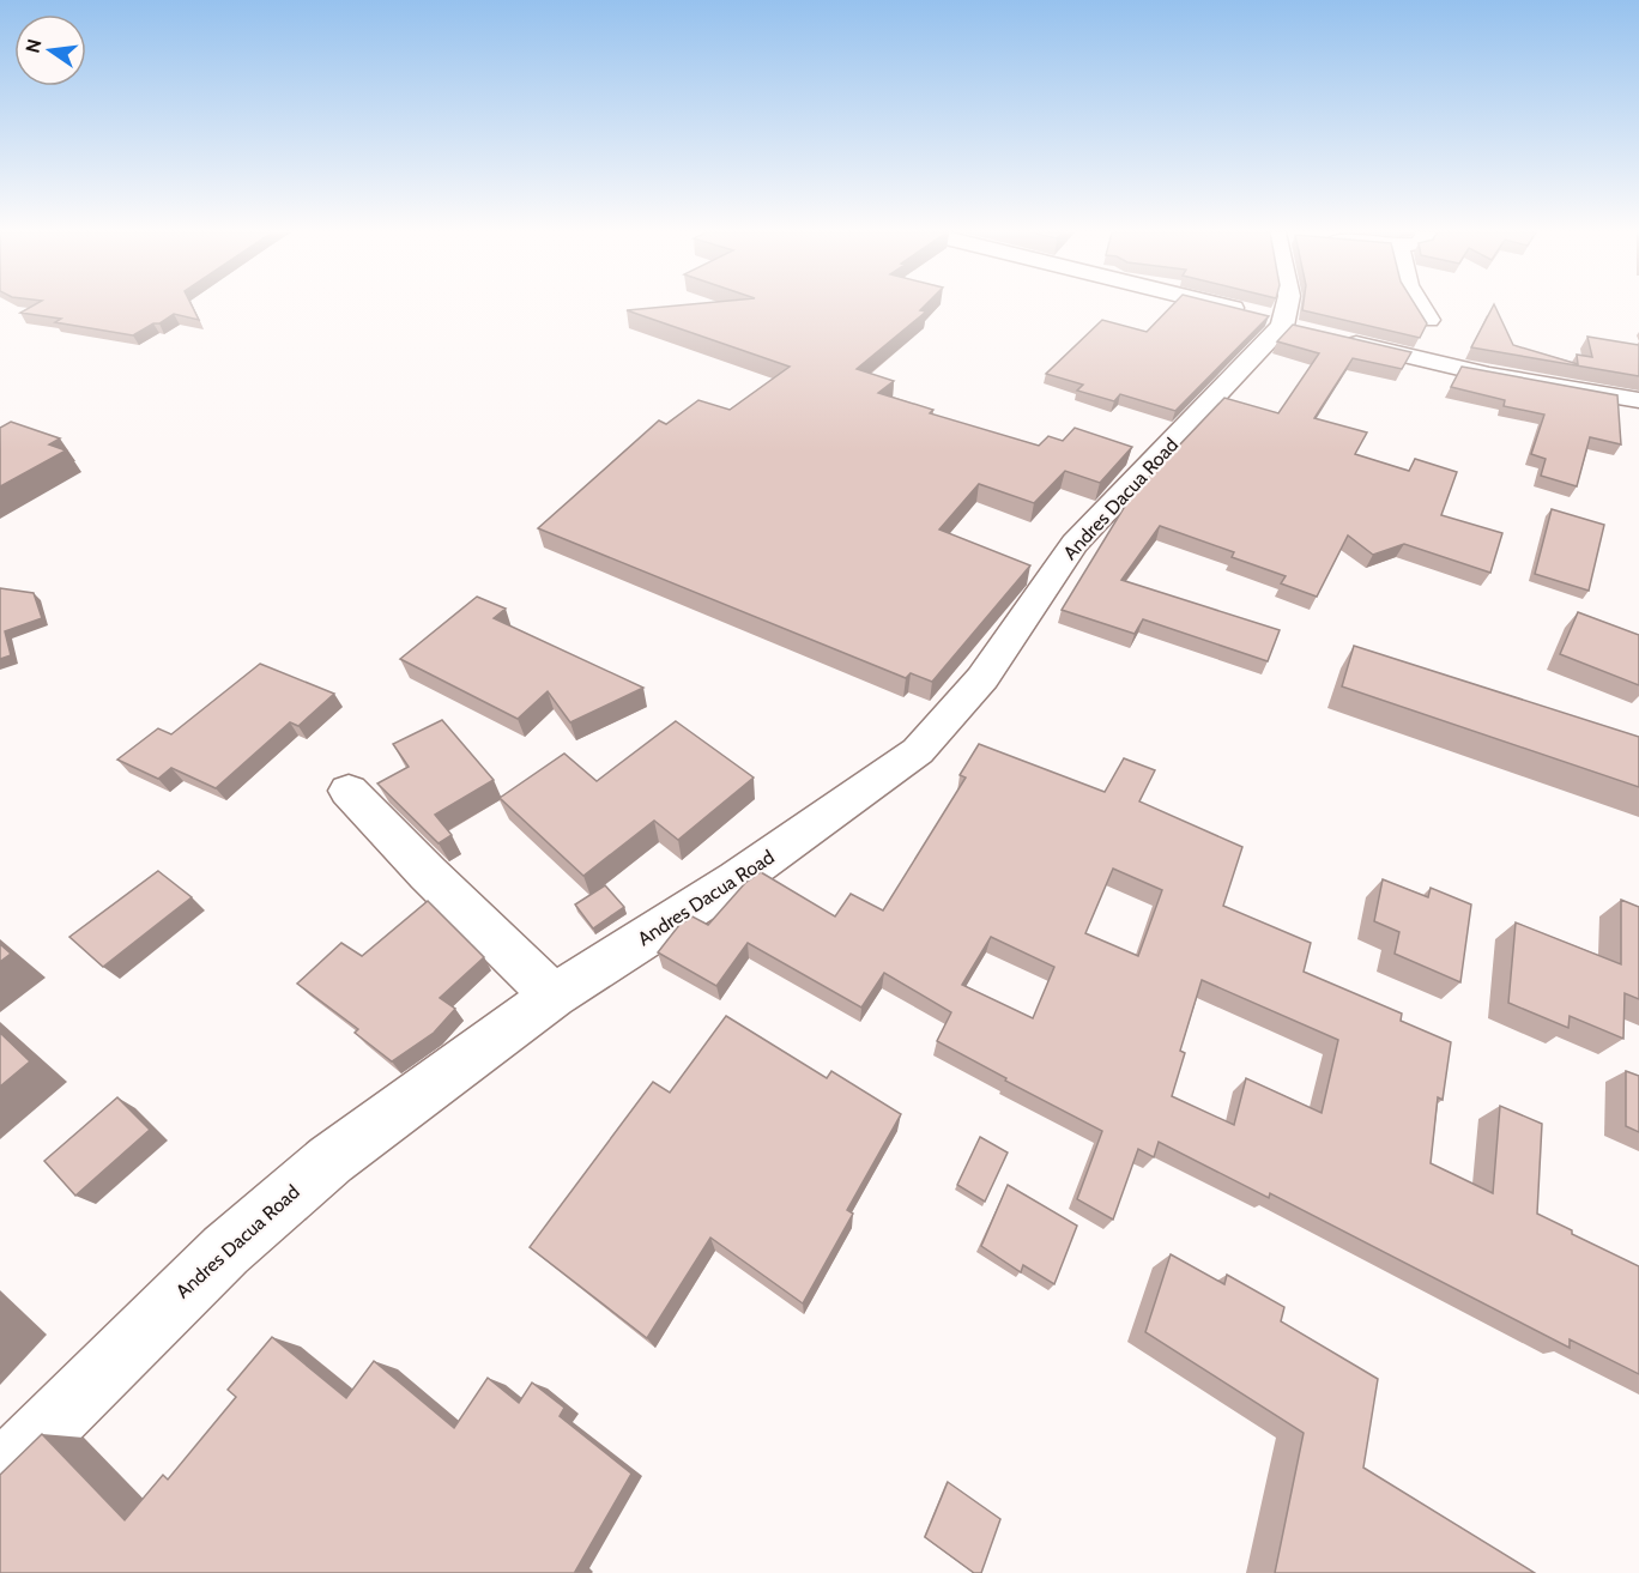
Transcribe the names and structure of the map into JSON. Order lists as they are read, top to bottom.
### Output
{
  "streets": {
    "street": ["Andres Dacua Road"]
  },
  "north": "left"
}
